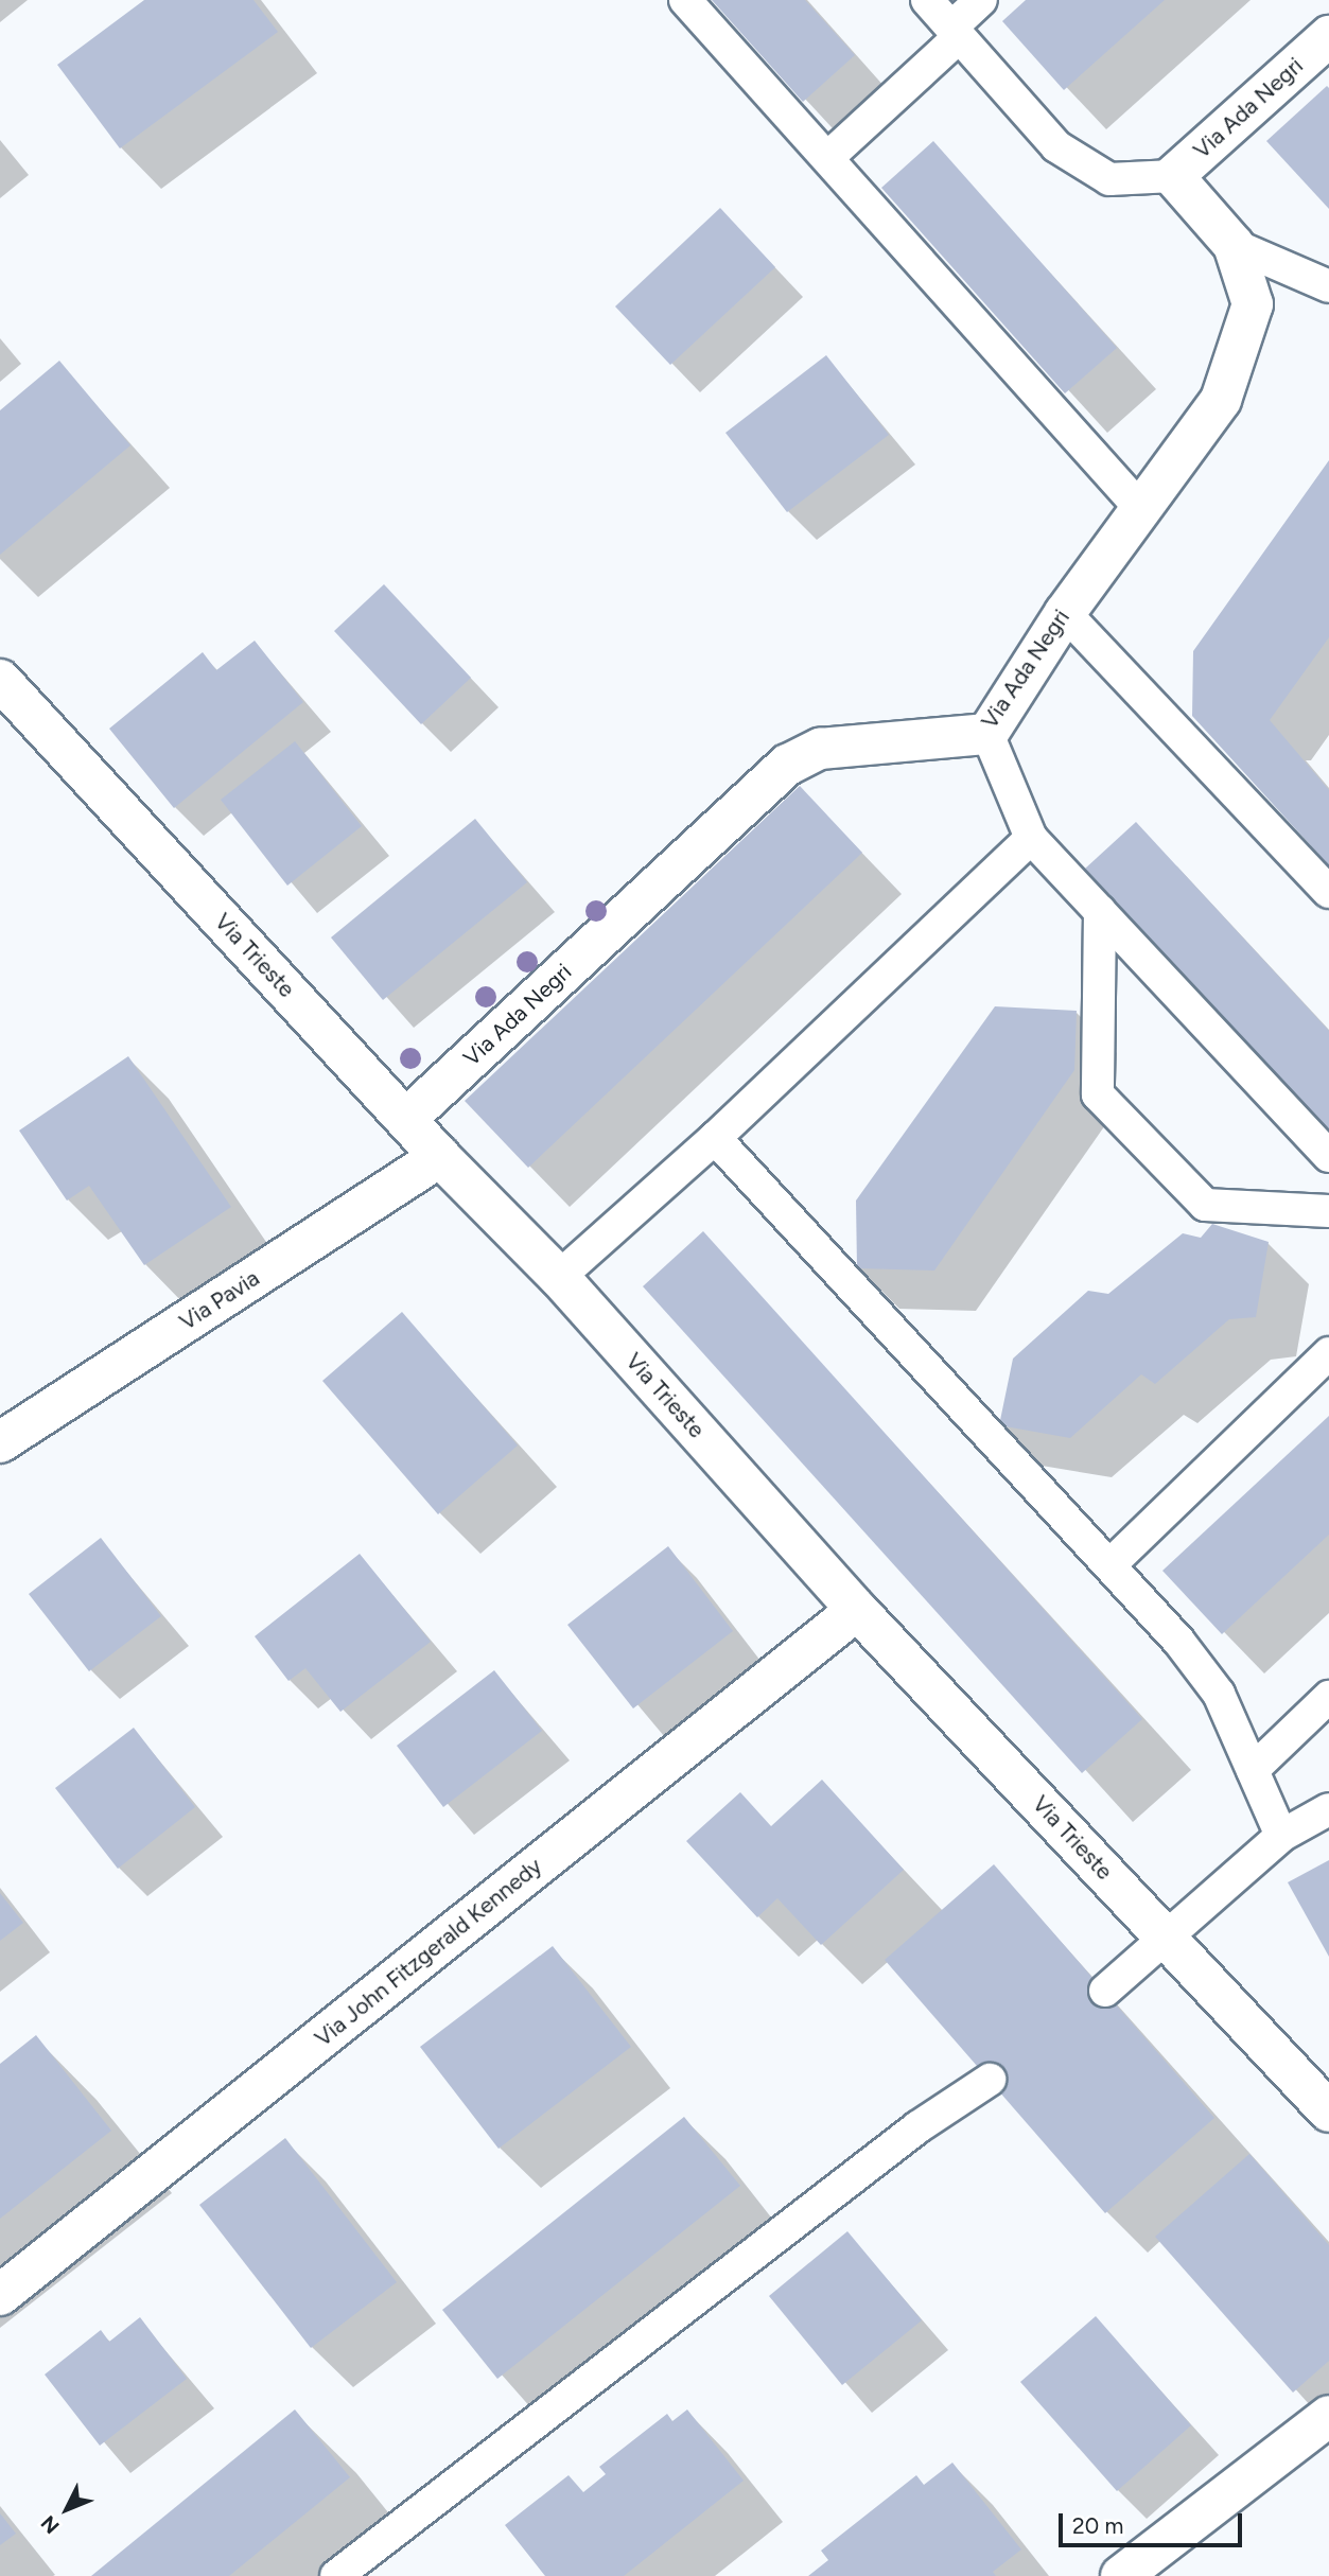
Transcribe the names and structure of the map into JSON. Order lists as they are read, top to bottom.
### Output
{
  "streets": {
    "street": [
      "Via Ada Negri",
      "Via Trieste",
      "Via Pavia",
      "Via John Fitzgerald Kennedy"
    ]
  },
  "crossings": [
    ["Via Ada Negri", "Via Trieste"],
    ["Via Trieste", "Via Pavia"],
    ["Via Trieste", "Via John Fitzgerald Kennedy"]
  ],
  "scale_bar": "20 m",
  "north": "bottom left"
}
